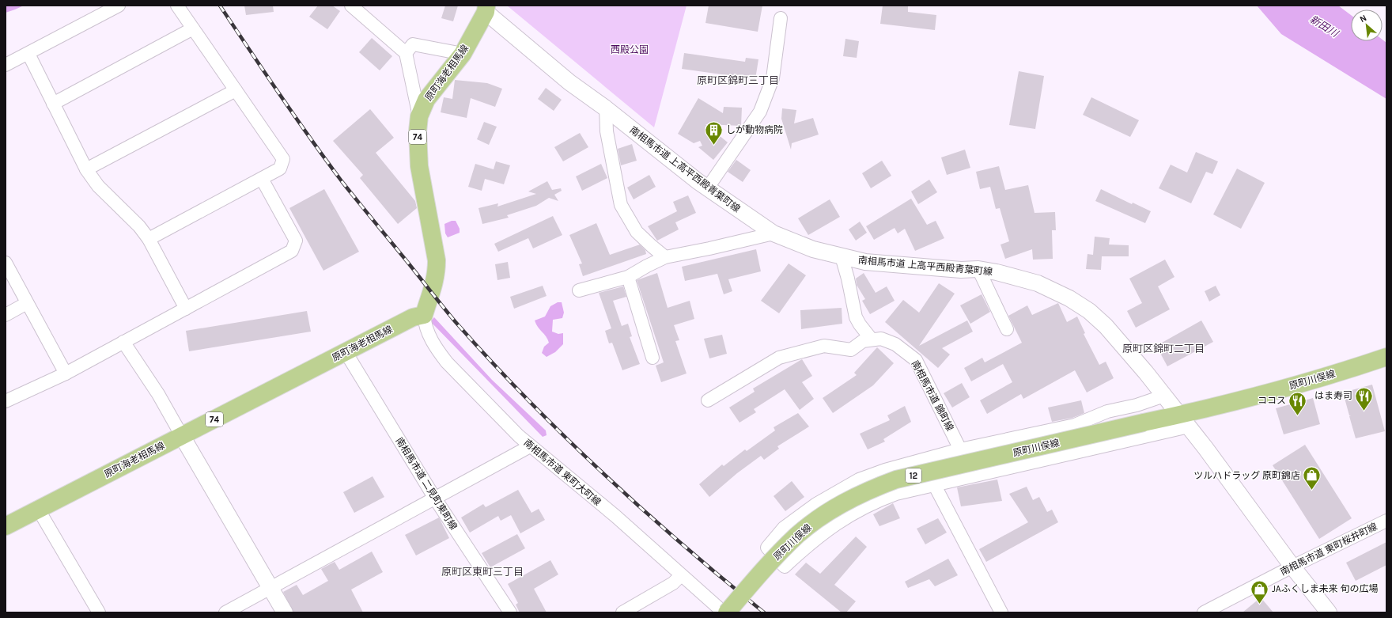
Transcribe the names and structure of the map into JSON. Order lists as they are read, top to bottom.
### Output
{
  "streets": {
    "main road": [
      "原町海老相馬線",
      "74",
      "原町川俣線",
      "12"
    ],
    "street": [
      "南相馬市道 上高平西殿青葉町線",
      "南相馬市道 錦町線",
      "南相馬市道 東町大町線",
      "南相馬市道 二見町東町線",
      "南相馬市道 東町桜井町線"
    ]
  },
  "crossings": [
    ["原町海老相馬線", "南相馬市道 上高平西殿青葉町線"],
    ["原町海老相馬線", "南相馬市道 東町大町線"],
    ["原町海老相馬線", "南相馬市道 二見町東町線"],
    ["南相馬市道 上高平西殿青葉町線", "原町川俣線"],
    ["南相馬市道 上高平西殿青葉町線", "南相馬市道 東町桜井町線"],
    ["原町川俣線", "南相馬市道 東町大町線"]
  ],
  "districts": ["原町区錦町三丁目", "原町区錦町二丁目", "原町区東町三丁目"],
  "water": ["新田川"],
  "parks": ["西殿公園"],
  "places": {
    "building": ["しが動物病院"],
    "restaurant": ["はま寿司", "ココス"],
    "shop": ["ツルハドラッグ 原町錦店", "JAふくしま未来 旬の広場"]
  },
  "north": "top left"
}
